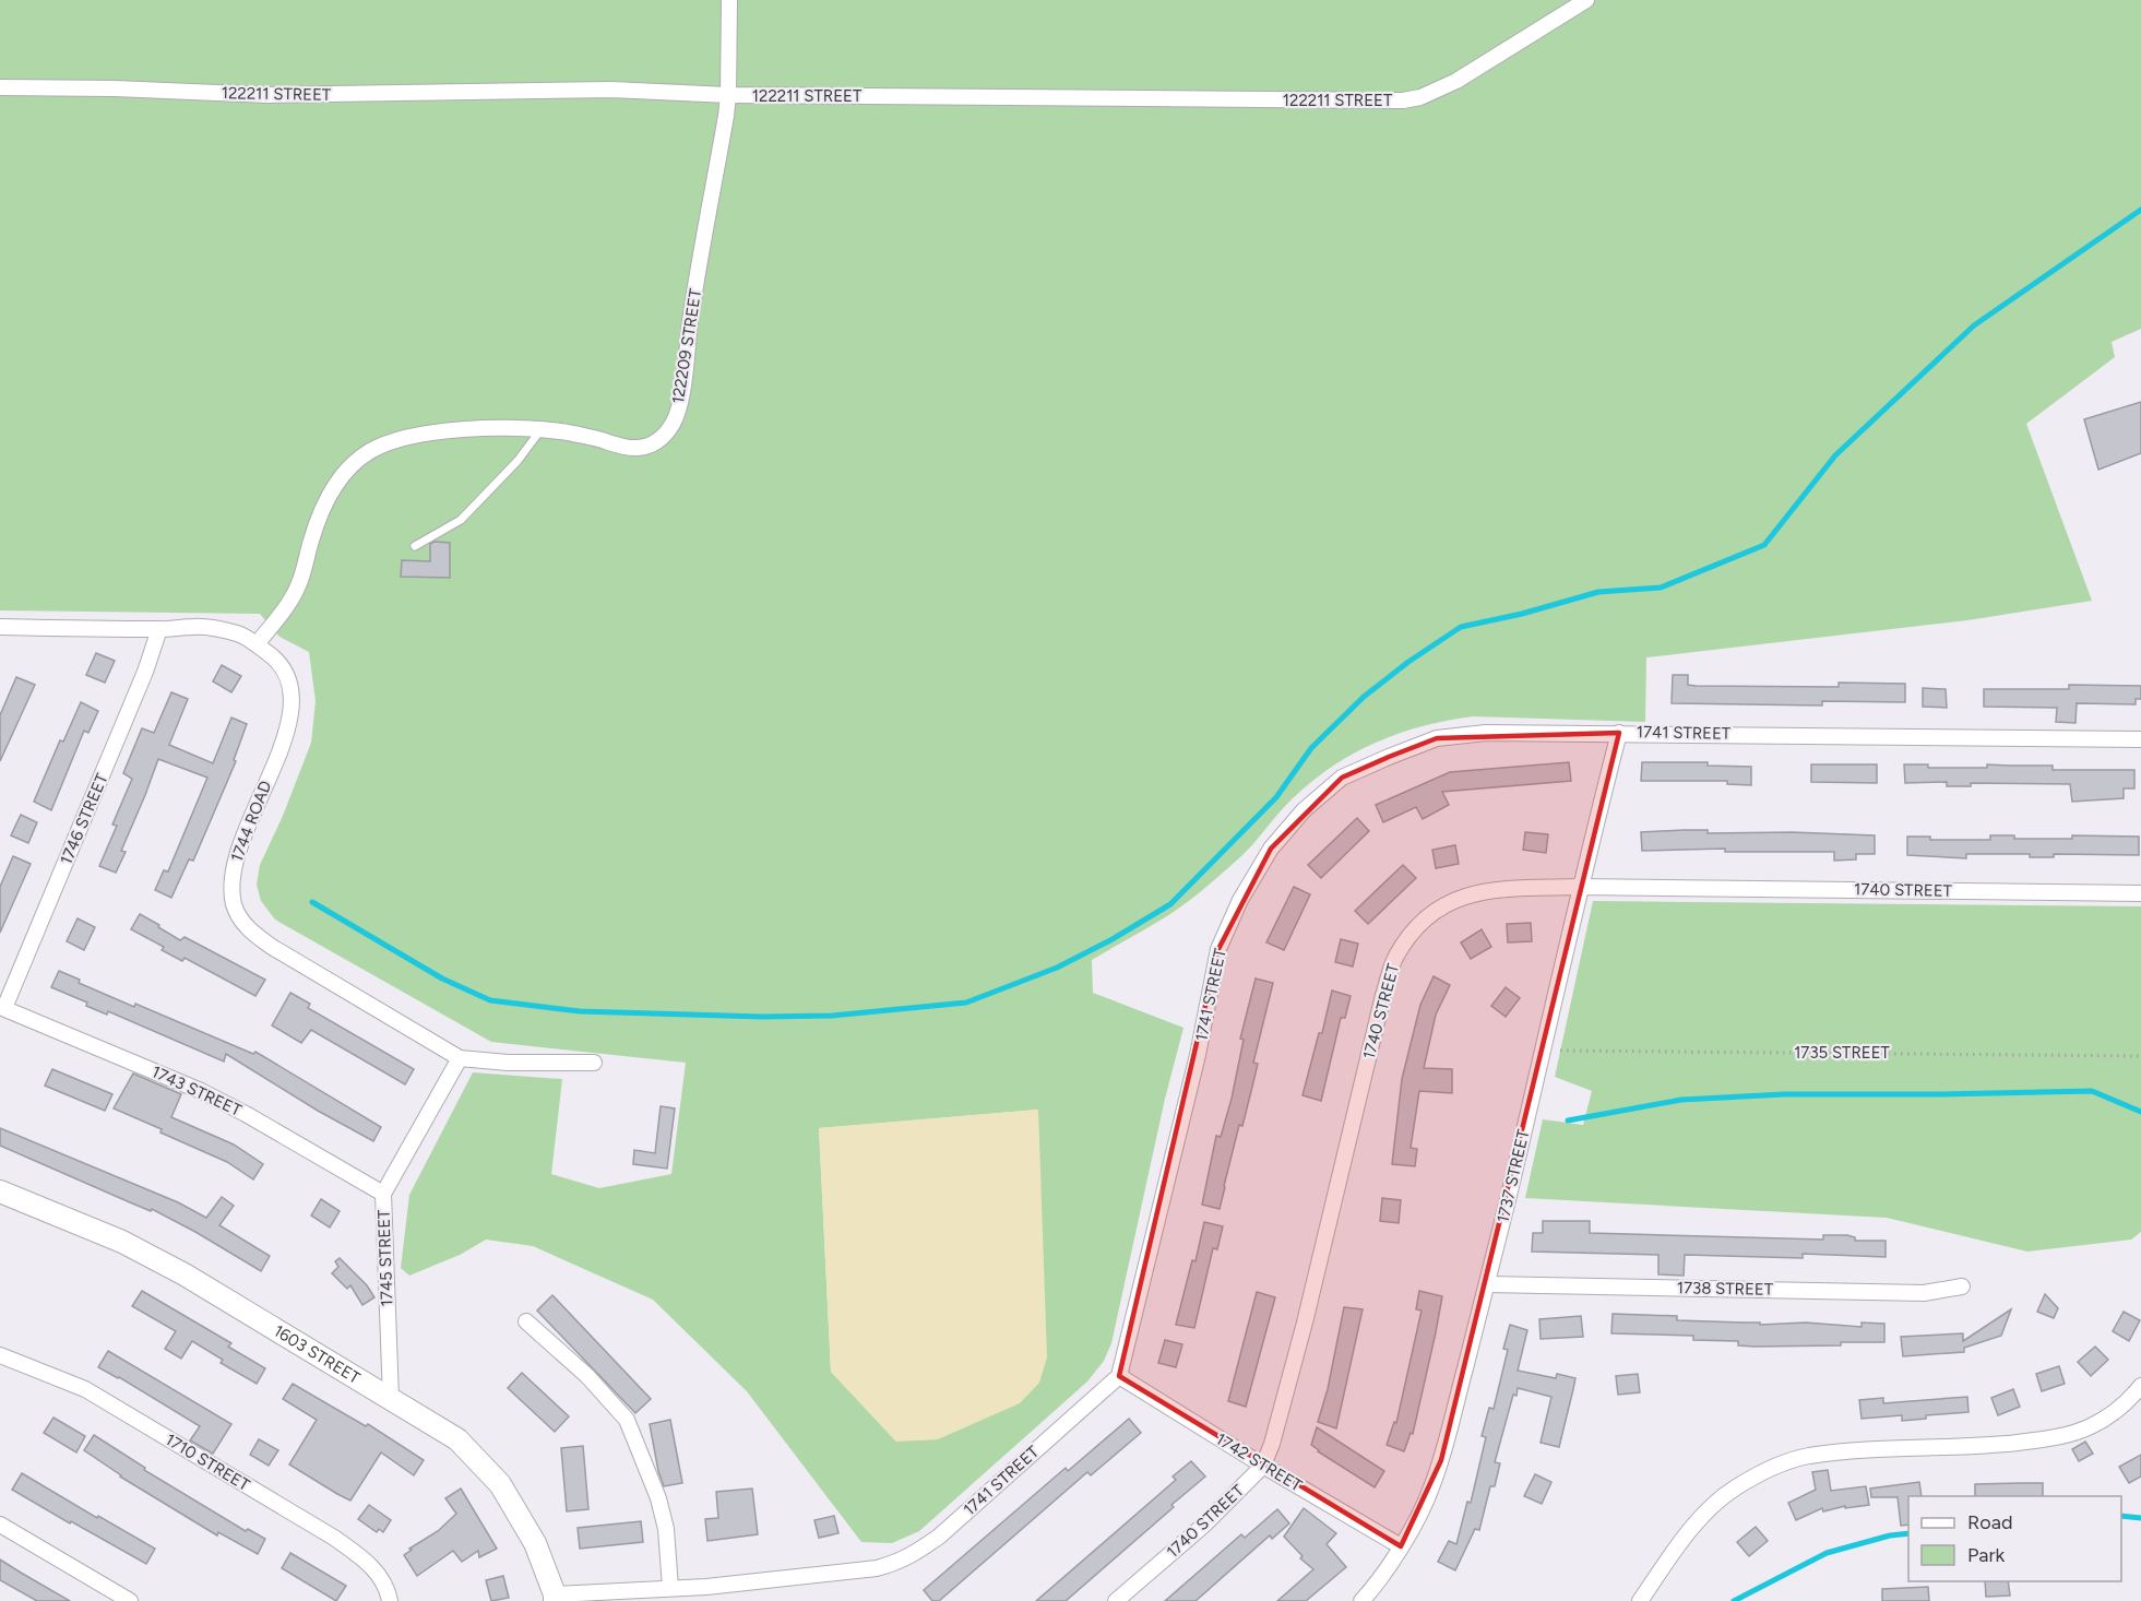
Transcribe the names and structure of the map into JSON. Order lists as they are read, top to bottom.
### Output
{
  "streets": {
    "street": [
      "122211 STREET",
      "122209 STREET",
      "1741 STREET",
      "1746 STREET",
      "1744 ROAD",
      "1740 STREET",
      "1743 STREET",
      "1737 STREET",
      "1745 STREET",
      "1738 STREET",
      "1603 STREET",
      "1710 STREET",
      "1742 STREET"
    ],
    "path": ["1735 STREET"]
  },
  "crossings": [
    ["122211 STREET", "122209 STREET"],
    ["122209 STREET", "1744 ROAD"],
    ["1741 STREET", "1737 STREET"],
    ["1741 STREET", "1603 STREET"],
    ["1741 STREET", "1742 STREET"],
    ["1746 STREET", "1744 ROAD"],
    ["1746 STREET", "1743 STREET"],
    ["1744 ROAD", "1745 STREET"],
    ["1740 STREET", "1737 STREET"],
    ["1740 STREET", "1742 STREET"],
    ["1735 STREET", "1737 STREET"],
    ["1743 STREET", "1745 STREET"],
    ["1737 STREET", "1738 STREET"],
    ["1737 STREET", "1742 STREET"],
    ["1745 STREET", "1603 STREET"]
  ],
  "legend": ["Road", "Park"]
}
